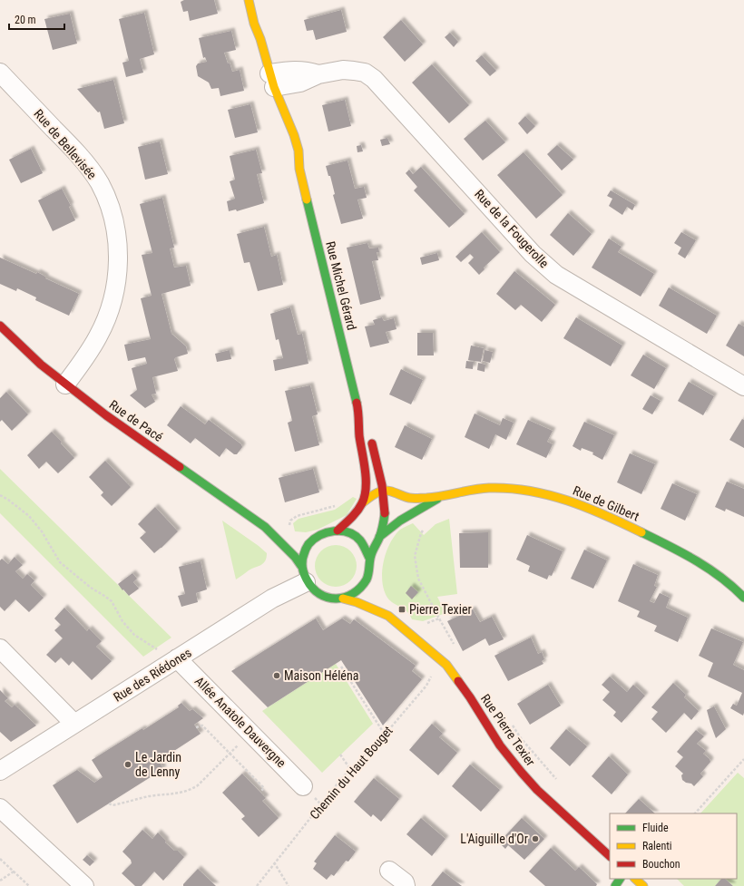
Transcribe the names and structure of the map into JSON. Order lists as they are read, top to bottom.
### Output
{
  "streets": {
    "street": [
      "Rue de Bellevisée",
      "Rue de la Fougerolle",
      "Rue Michel Gérard",
      "Rue de Pacé",
      "Rue de Gilbert",
      "Rue des Riédones",
      "Allée Anatole Dauvergne",
      "Rue Pierre Texier"
    ],
    "path": ["Chemin du Haut Bouget"]
  },
  "crossings": [
    ["Rue de Bellevisée", "Rue de Pacé"],
    ["Rue de la Fougerolle", "Rue Michel Gérard"],
    ["Rue Michel Gérard", "Rue de Gilbert"],
    ["Rue Michel Gérard", "Rue des Riédones"],
    ["Rue Michel Gérard", "Rue Pierre Texier"],
    ["Rue des Riédones", "Allée Anatole Dauvergne"],
    ["Rue des Riédones", "Rue Pierre Texier"]
  ],
  "places": {
    "transit": ["Pierre Texier"],
    "other": ["Maison Héléna", "Le Jardin de Lenny", "L'Aiguille d'Or"]
  },
  "legend": ["Fluide", "Ralenti", "Bouchon"],
  "scale_bar": "20 m"
}
